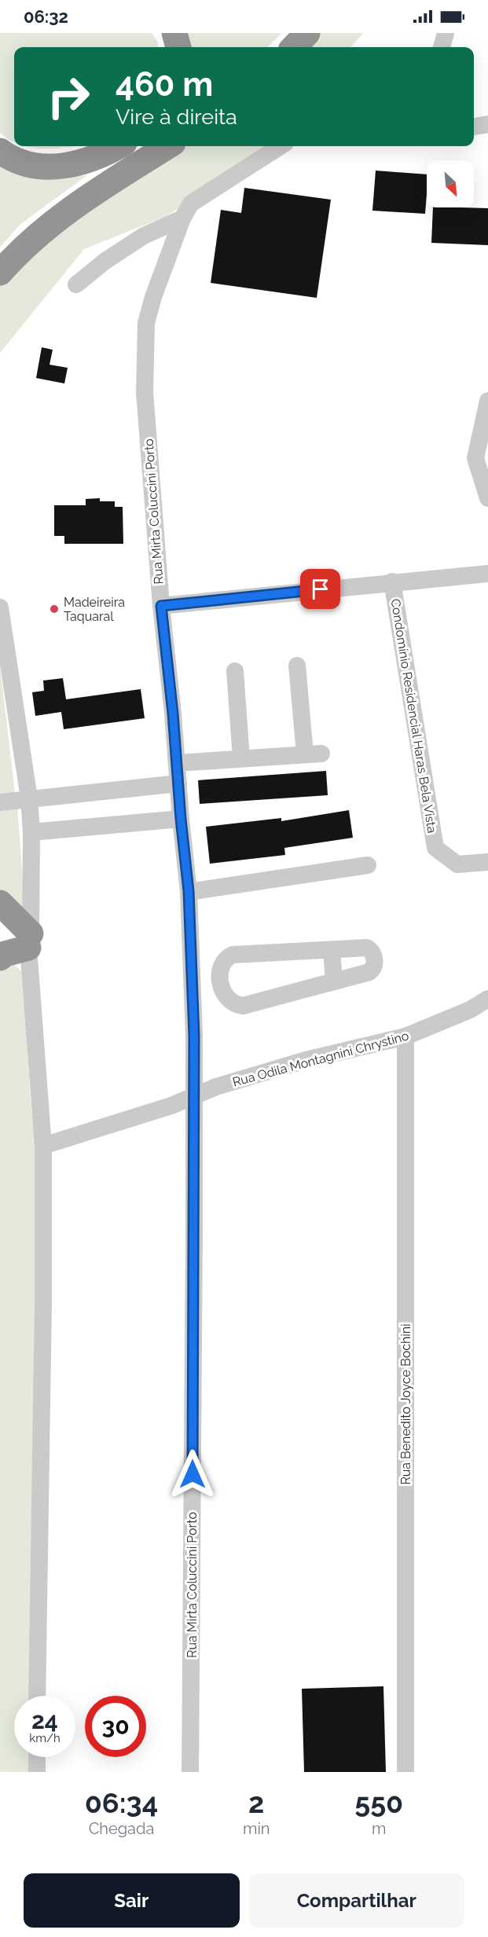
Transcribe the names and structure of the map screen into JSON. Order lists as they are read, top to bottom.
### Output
{
  "streets": {
    "street": [
      "Rua Mirta Coluccini Porto",
      "Condomínio Residencial Haras Bela Vista",
      "Rua Odila Montagnini Chrystino",
      "Rua Benedito Joyce Bochini"
    ]
  },
  "crossings": [
    ["Rua Mirta Coluccini Porto", "Condomínio Residencial Haras Bela Vista"],
    ["Rua Mirta Coluccini Porto", "Rua Odila Montagnini Chrystino"],
    ["Rua Odila Montagnini Chrystino", "Rua Benedito Joyce Bochini"]
  ],
  "places": ["Madeireira Taquaral"],
  "north": "bottom right",
  "page": {
    "status": "06:32",
    "turn": ["460 m", "Vire à direita"],
    "speed": "24 km/h",
    "limit": "30",
    "eta": [
      "06:34",
      "Chegada",
      "2",
      "min",
      "550",
      "m"
    ],
    "buttons": ["Sair", "Compartilhar"]
  }
}
